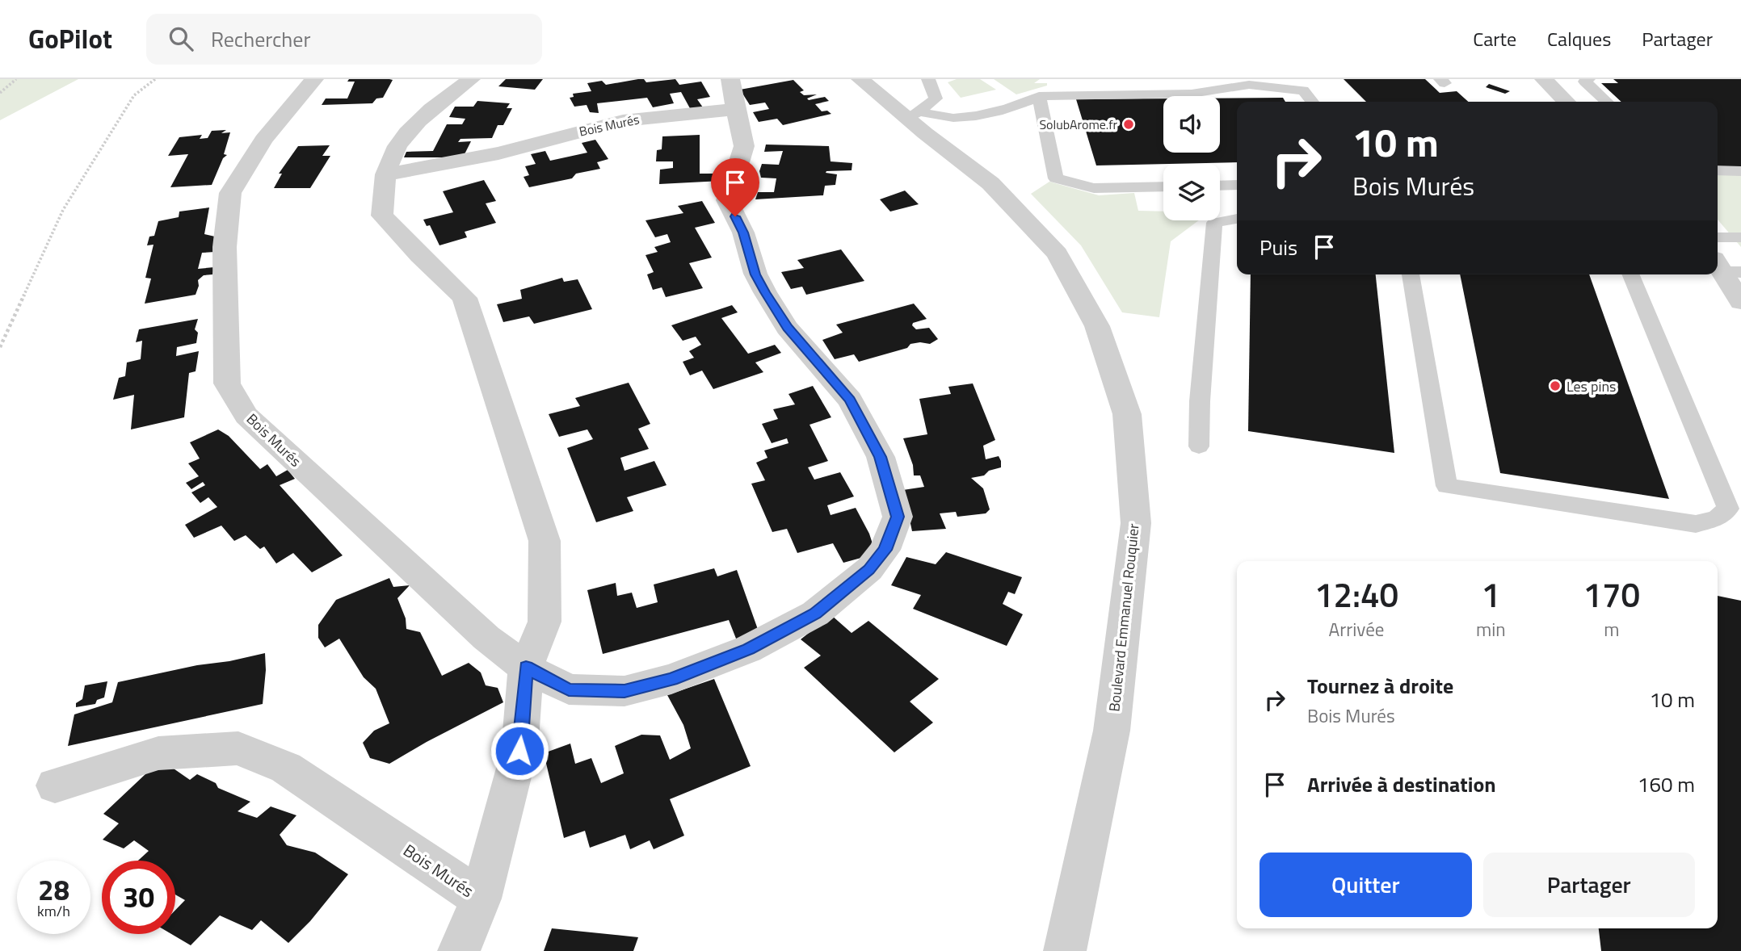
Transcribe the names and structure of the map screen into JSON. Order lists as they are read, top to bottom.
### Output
{
  "streets": {
    "street": ["Bois Murés", "Boulevard Emmanuel Rouquier"]
  },
  "places": ["SolubArome.fr", "Les pins"],
  "page": {
    "header": "GoPilot",
    "search": "Rechercher",
    "nav": ["Carte", "Calques", "Partager"],
    "turn": ["10 m", "Bois Murés"],
    "then": "Puis",
    "eta": [
      "12:40",
      "Arrivée",
      "1",
      "min",
      "170",
      "m"
    ],
    "list": [
      {
        "name": "Tournez à droite",
        "note": "Bois Murés",
        "value": "10 m"
      },
      {
        "name": "Arrivée à destination",
        "value": "160 m"
      }
    ],
    "buttons": ["Quitter", "Partager"],
    "speed": "28 km/h",
    "limit": "30"
  }
}
